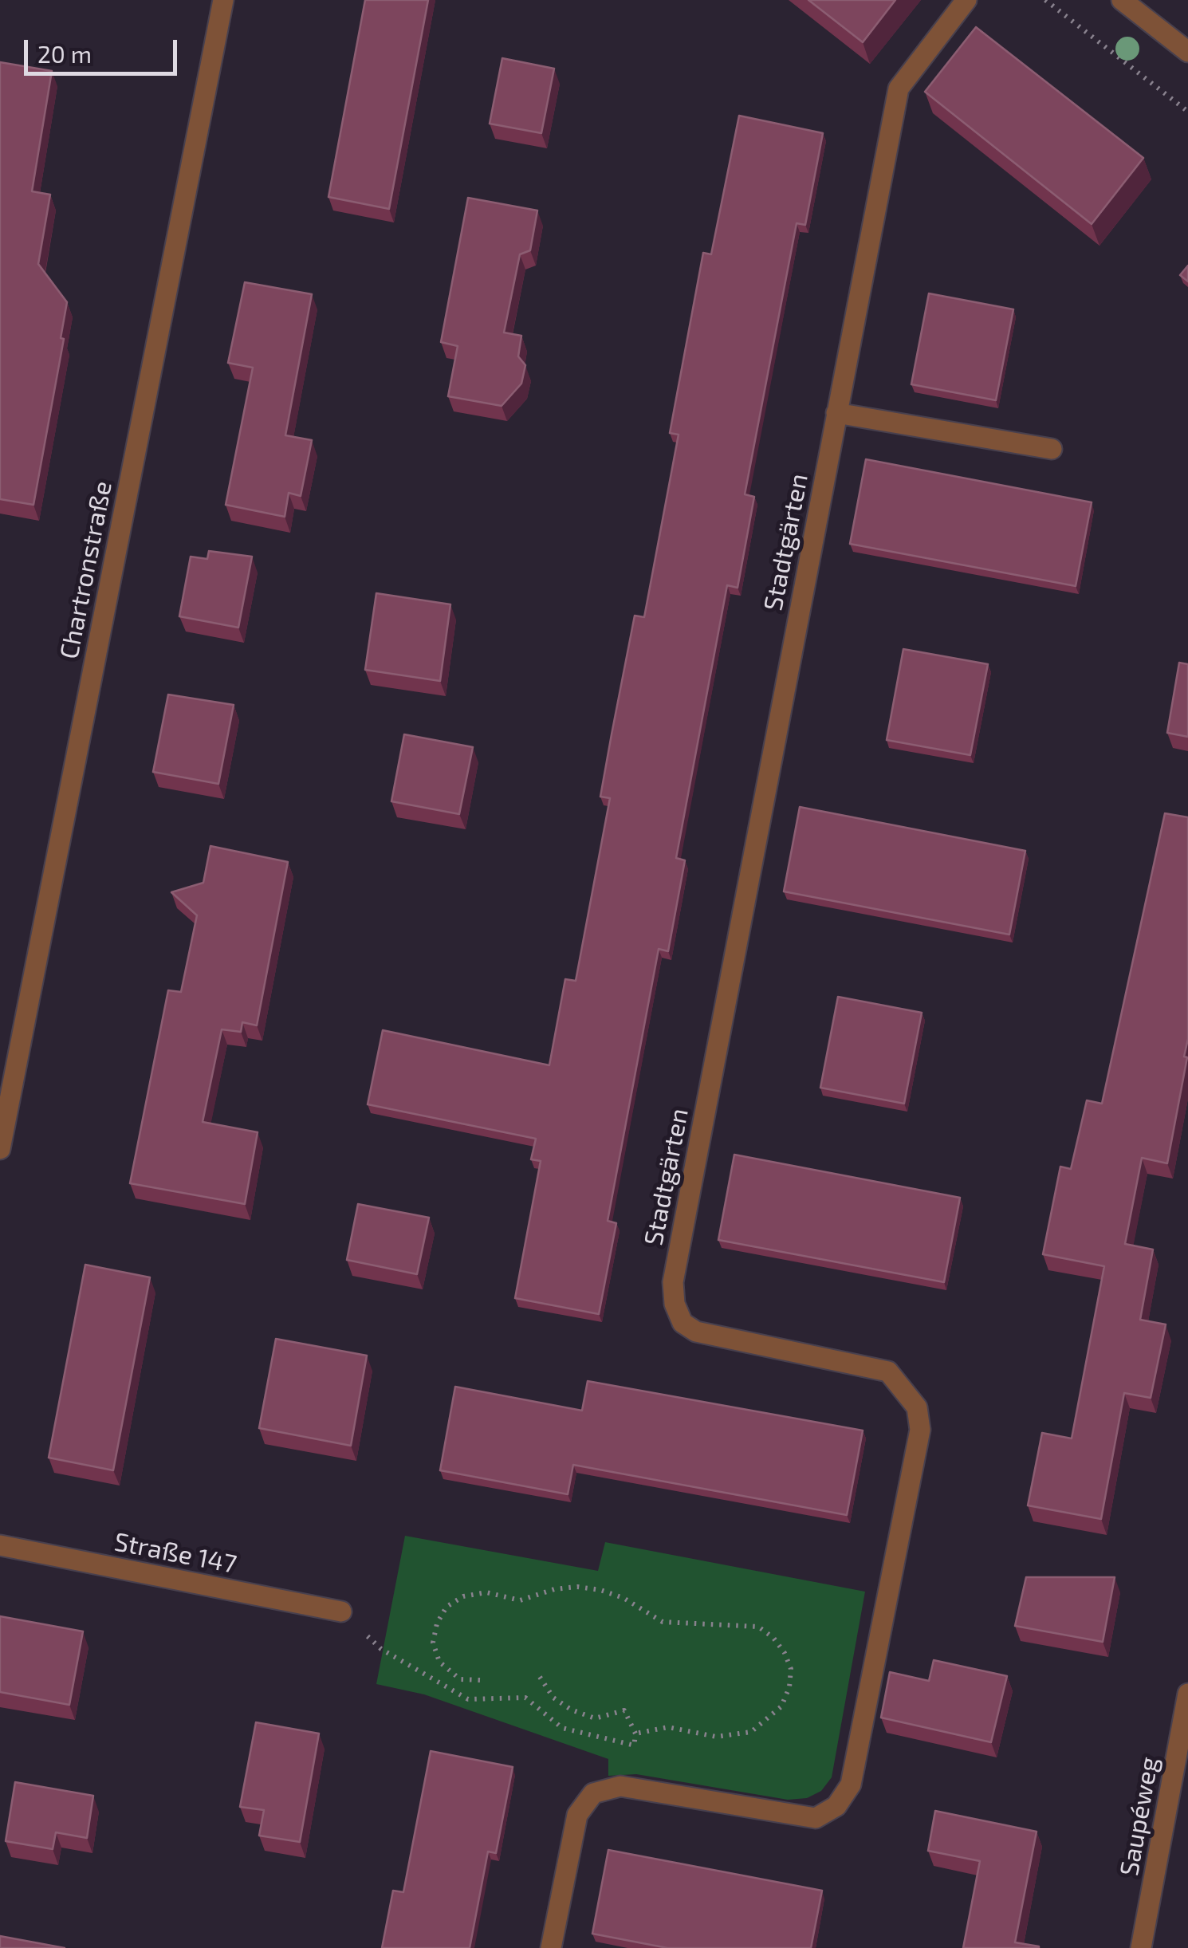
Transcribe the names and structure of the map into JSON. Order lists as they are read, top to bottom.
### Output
{
  "streets": {
    "street": [
      "Stadtgärten",
      "Chartronstraße",
      "Straße 147",
      "Saupéweg"
    ]
  },
  "scale_bar": "20 m"
}
